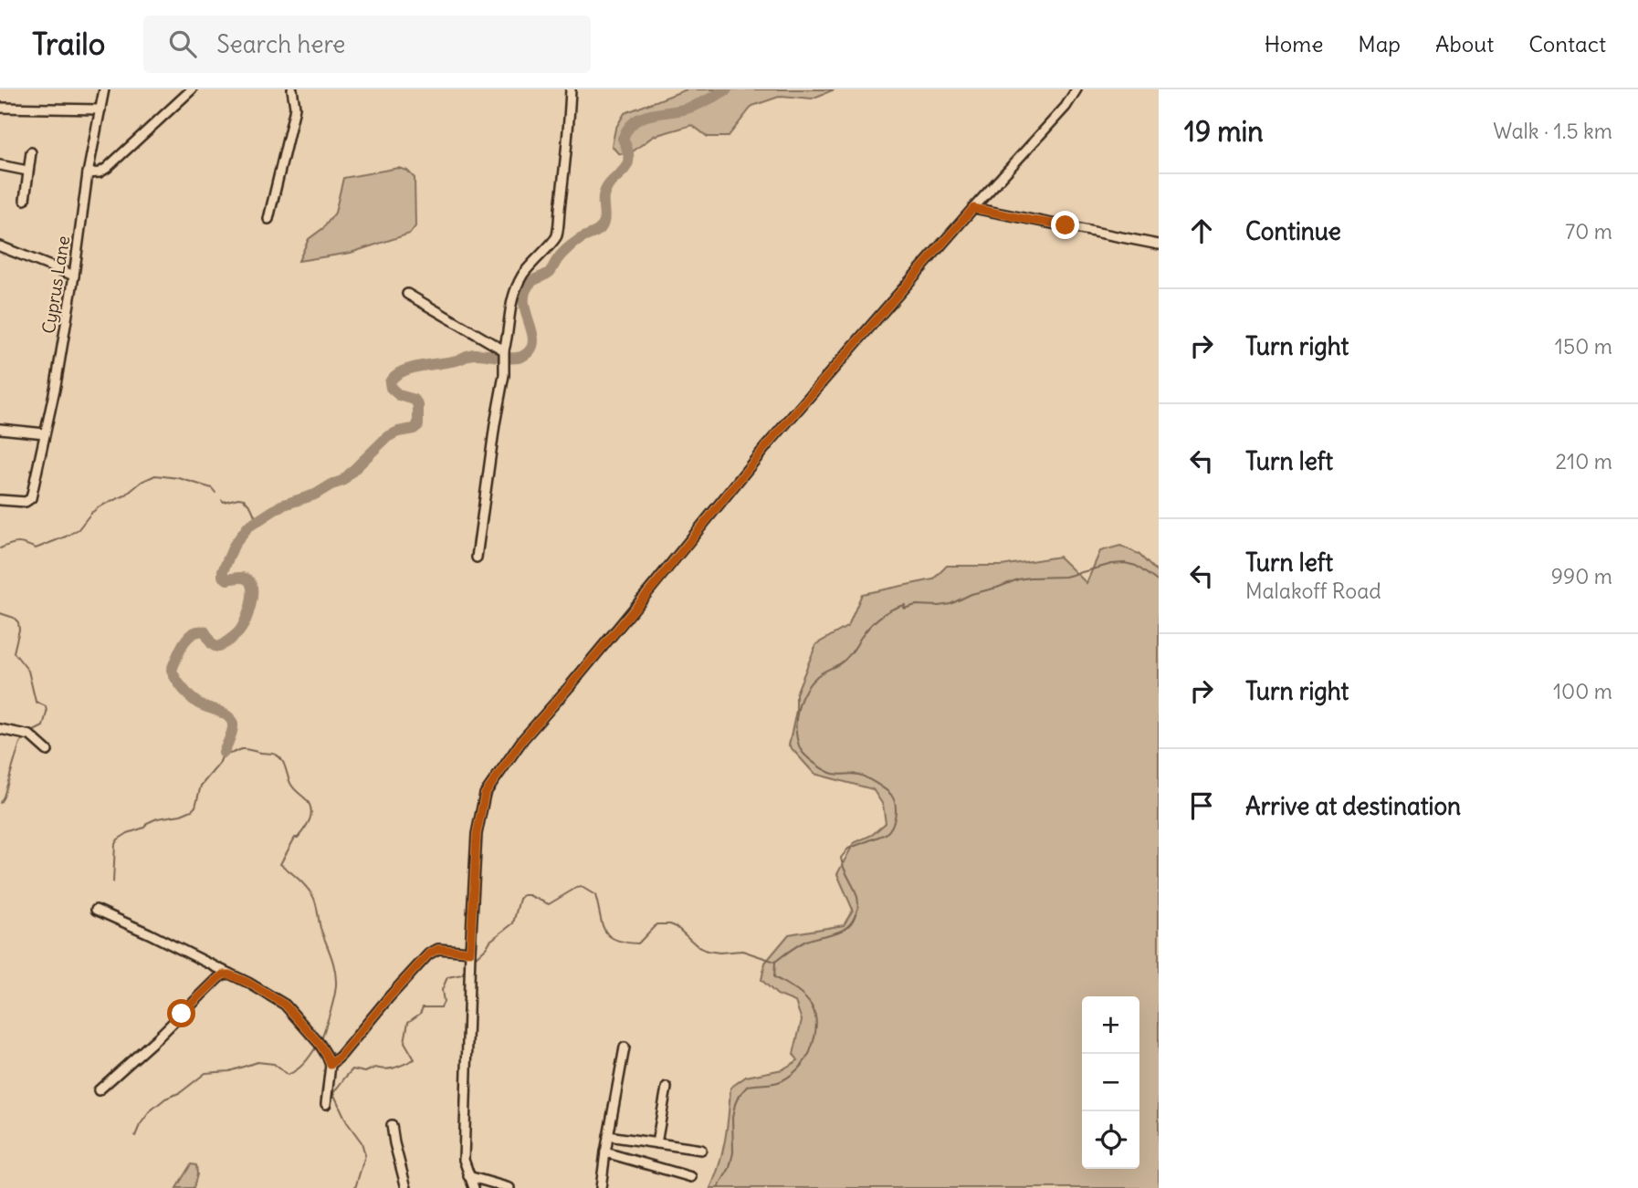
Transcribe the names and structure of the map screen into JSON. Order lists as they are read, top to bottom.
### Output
{
  "streets": {
    "street": ["Cyprus Lane"]
  },
  "page": {
    "header": "Trailo",
    "search": "Search here",
    "nav": [
      "Home",
      "Map",
      "About",
      "Contact"
    ],
    "heading": ["19 min", "Walk · 1.5 km"],
    "list": [
      ["Continue", "70 m"],
      ["Turn right", "150 m"],
      ["Turn left", "210 m"],
      ["Turn left", "Malakoff Road", "990 m"],
      ["Turn right", "100 m"],
      "Arrive at destination"
    ],
    "map_buttons": ["+", "−"]
  }
}
